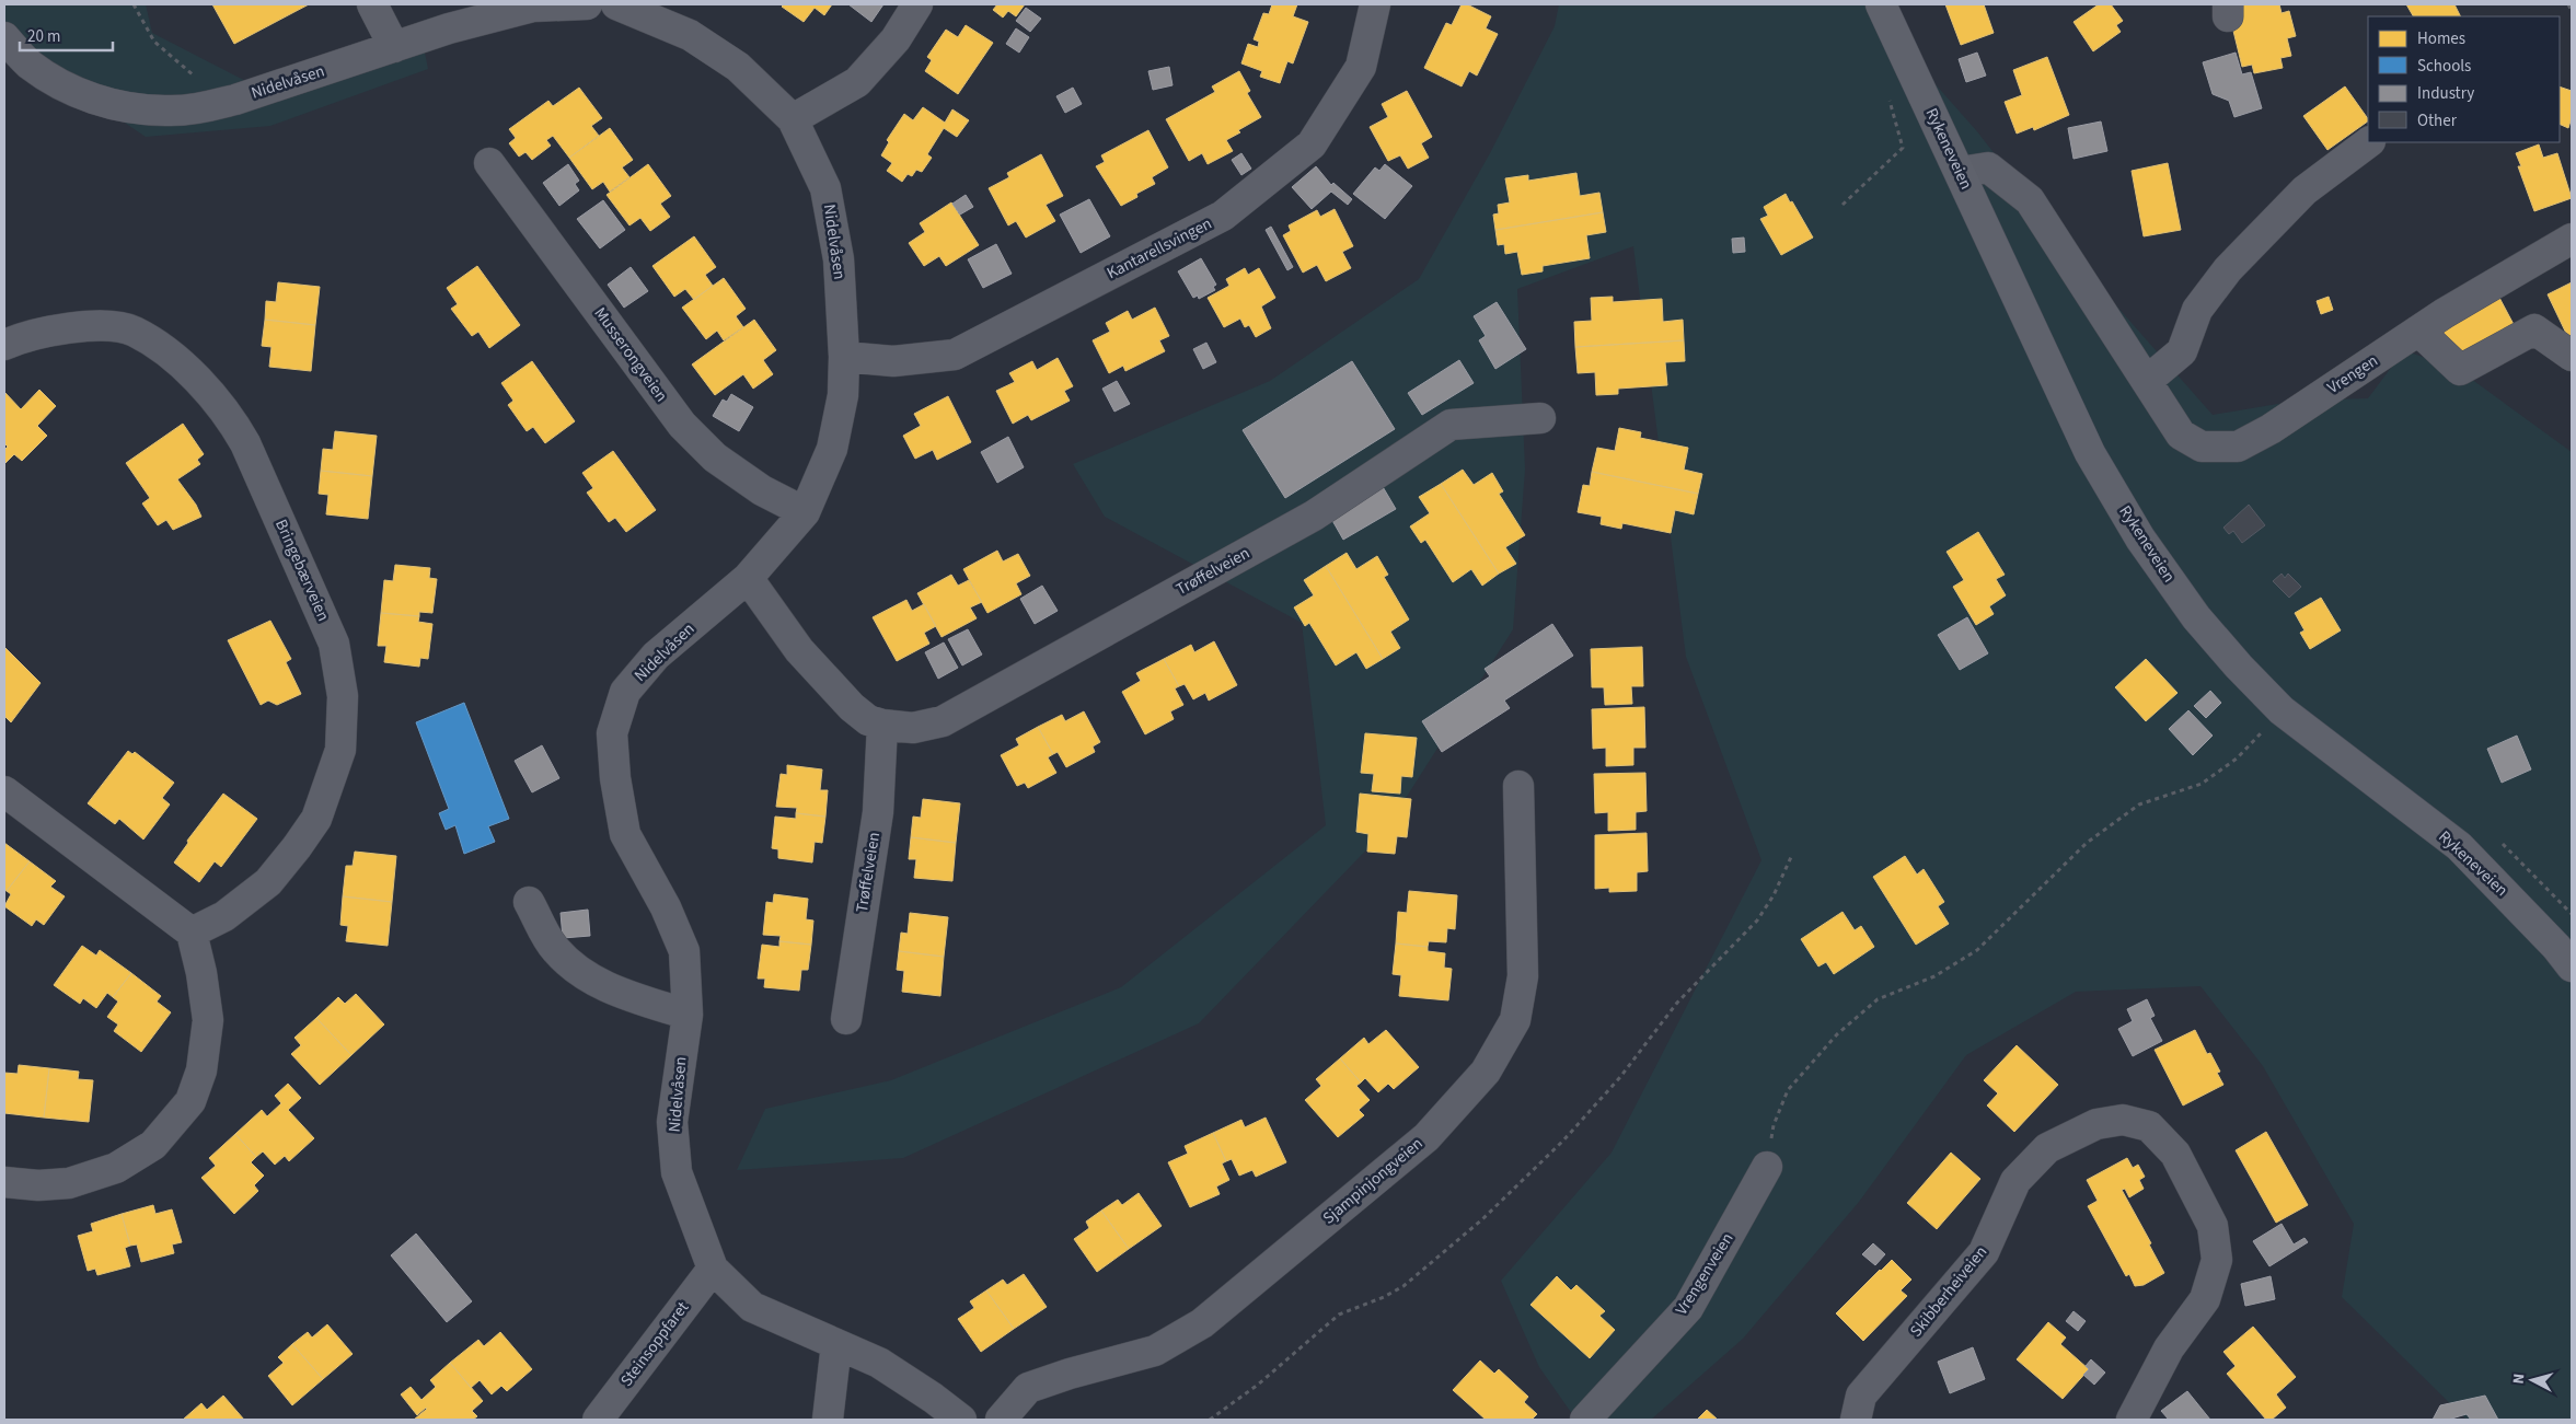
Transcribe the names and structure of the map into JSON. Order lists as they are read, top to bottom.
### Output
{
  "streets": {
    "main road": ["Rykeneveien"],
    "street": [
      "Nidelvåsen",
      "Kantarellsvingen",
      "Musserongveien",
      "Vrengen",
      "Bringebærveien",
      "Trøffelveien",
      "Sjampinjongveien",
      "Vrengenveien",
      "Skibberheiveien",
      "Steinsoppfaret"
    ]
  },
  "crossings": [
    ["Nidelvåsen", "Kantarellsvingen"],
    ["Nidelvåsen", "Musserongveien"],
    ["Nidelvåsen", "Trøffelveien"],
    ["Nidelvåsen", "Steinsoppfaret"],
    ["Rykeneveien", "Vrengen"]
  ],
  "legend": [
    "Homes",
    "Schools",
    "Industry",
    "Other"
  ],
  "scale_bar": "20 m",
  "north": "left"
}
